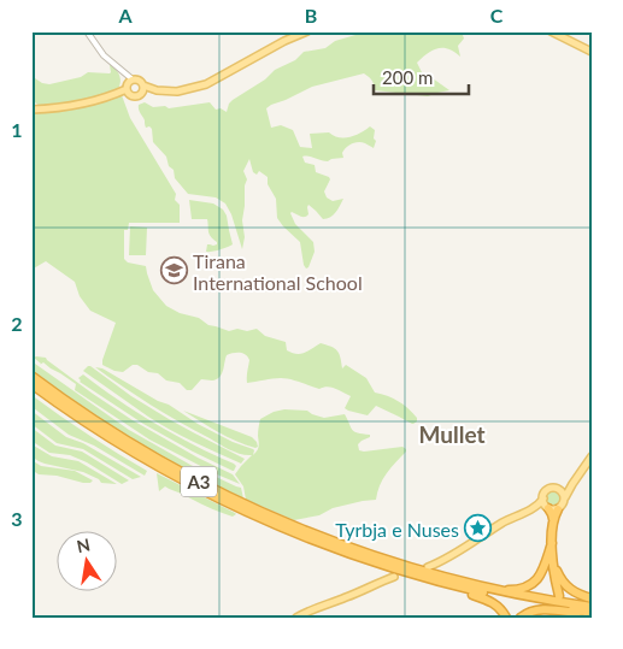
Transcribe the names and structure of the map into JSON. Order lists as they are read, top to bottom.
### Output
{
  "streets": {
    "highway": ["A3"]
  },
  "districts": ["Mullet"],
  "places": {
    "school or university": ["Tirana International School"],
    "place": ["Tyrbja e Nuses"]
  },
  "scale_bar": "200 m",
  "north": "top",
  "grid": {
    "columns": ["A", "B", "C"],
    "rows": ["1", "2", "3"]
  }
}
